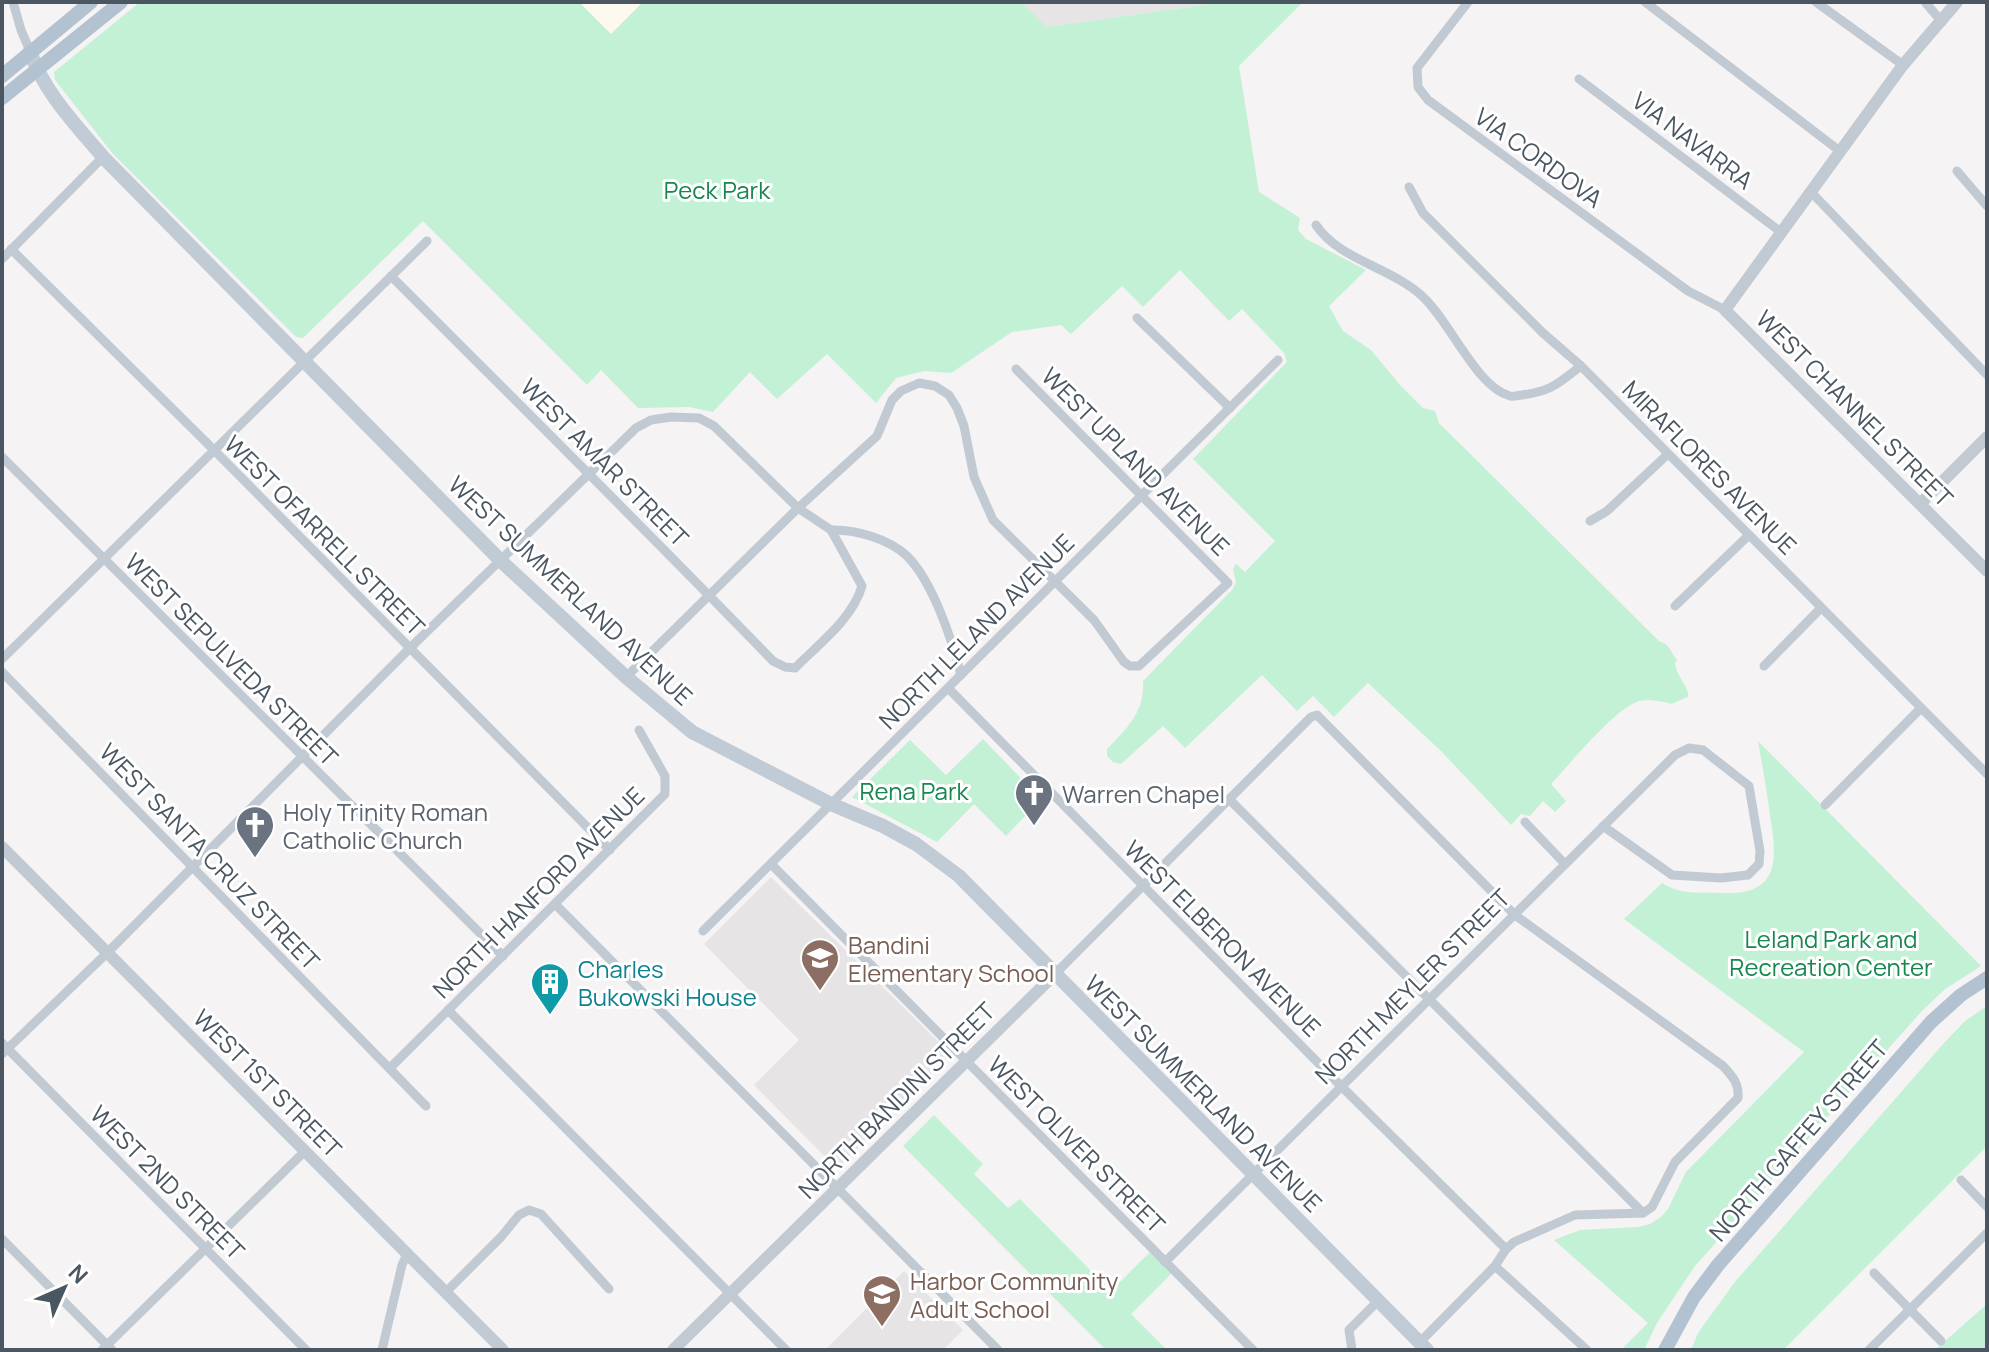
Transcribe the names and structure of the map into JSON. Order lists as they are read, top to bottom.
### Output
{
  "streets": {
    "main road": ["WEST SUMMERLAND AVENUE", "NORTH GAFFEY STREET"],
    "street": [
      "VIA NAVARRA",
      "VIA CORDOVA",
      "WEST CHANNEL STREET",
      "WEST UPLAND AVENUE",
      "WEST AMAR STREET",
      "MIRAFLORES AVENUE",
      "WEST OFARRELL STREET",
      "NORTH LELAND AVENUE",
      "WEST SEPULVEDA STREET",
      "WEST SANTA CRUZ STREET",
      "NORTH HANFORD AVENUE",
      "WEST ELBERON AVENUE",
      "NORTH MEYLER STREET",
      "WEST 1ST STREET",
      "NORTH BANDINI STREET",
      "WEST OLIVER STREET",
      "WEST 2ND STREET"
    ]
  },
  "crossings": [
    ["VIA CORDOVA", "WEST CHANNEL STREET"],
    ["WEST UPLAND AVENUE", "NORTH LELAND AVENUE"],
    ["WEST OFARRELL STREET", "NORTH HANFORD AVENUE"],
    ["WEST SUMMERLAND AVENUE", "NORTH LELAND AVENUE"],
    ["WEST SUMMERLAND AVENUE", "NORTH MEYLER STREET"],
    ["WEST SUMMERLAND AVENUE", "NORTH BANDINI STREET"],
    ["NORTH LELAND AVENUE", "WEST ELBERON AVENUE"],
    ["NORTH LELAND AVENUE", "WEST OLIVER STREET"],
    ["WEST SEPULVEDA STREET", "NORTH HANFORD AVENUE"],
    ["WEST SANTA CRUZ STREET", "NORTH HANFORD AVENUE"],
    ["WEST ELBERON AVENUE", "NORTH MEYLER STREET"],
    ["WEST ELBERON AVENUE", "NORTH BANDINI STREET"],
    ["NORTH MEYLER STREET", "NORTH BANDINI STREET"],
    ["NORTH MEYLER STREET", "WEST OLIVER STREET"],
    ["NORTH BANDINI STREET", "WEST OLIVER STREET"]
  ],
  "parks": ["Peck Park", "Rena Park", "Leland Park and Recreation Center"],
  "places": {
    "church": ["Warren Chapel", "Holy Trinity Roman Catholic Church"],
    "school or university": ["Bandini Elementary School", "Harbor Community Adult School"],
    "building": ["Charles Bukowski House"]
  },
  "north": "top right"
}
